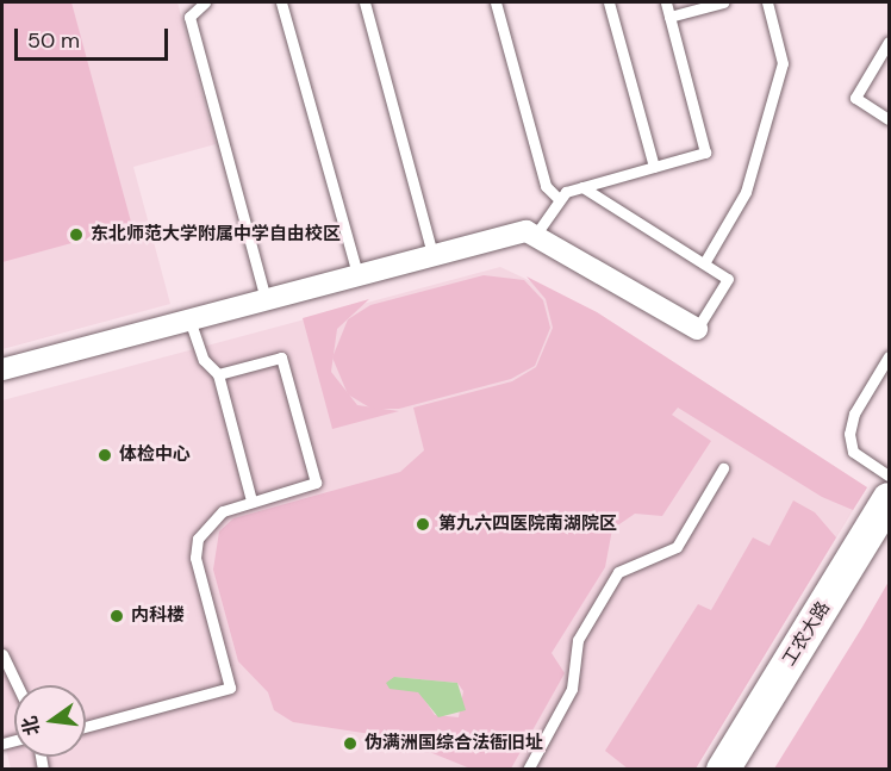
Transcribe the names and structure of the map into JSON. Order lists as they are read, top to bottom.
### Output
{
  "streets": {
    "main road": ["工农大路"]
  },
  "places": [
    "东北师范大学附属中学自由校区",
    "体检中心",
    "第九六四医院南湖院区",
    "内科楼",
    "伪满洲国综合法衙旧址"
  ],
  "scale_bar": "50 m",
  "north": "left"
}
